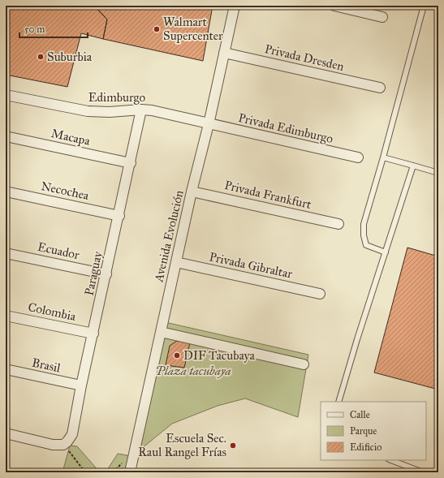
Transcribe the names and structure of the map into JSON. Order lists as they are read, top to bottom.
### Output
{
  "streets": {
    "street": [
      "Privada Dresden",
      "Edimburgo",
      "Privada Edimburgo",
      "Macapa",
      "Necochea",
      "Privada Frankfurt",
      "Avenida Evolución",
      "Ecuador",
      "Privada Gibraltar",
      "Paraguay",
      "Colombia",
      "Brasil"
    ]
  },
  "crossings": [
    ["Privada Dresden", "Avenida Evolución"],
    ["Edimburgo", "Privada Edimburgo"],
    ["Edimburgo", "Avenida Evolución"],
    ["Edimburgo", "Paraguay"],
    ["Privada Edimburgo", "Avenida Evolución"],
    ["Macapa", "Paraguay"],
    ["Necochea", "Paraguay"],
    ["Privada Frankfurt", "Avenida Evolución"],
    ["Avenida Evolución", "Privada Gibraltar"],
    ["Ecuador", "Paraguay"],
    ["Paraguay", "Colombia"],
    ["Paraguay", "Brasil"]
  ],
  "parks": ["Plaza tacubaya"],
  "places": [
    "Walmart Supercenter",
    "Suburbia",
    "DIF Tacubaya",
    "Escuela Sec. Raul Rangel Frías"
  ],
  "legend": ["Calle", "Parque", "Edificio"],
  "scale_bar": "50 m"
}
